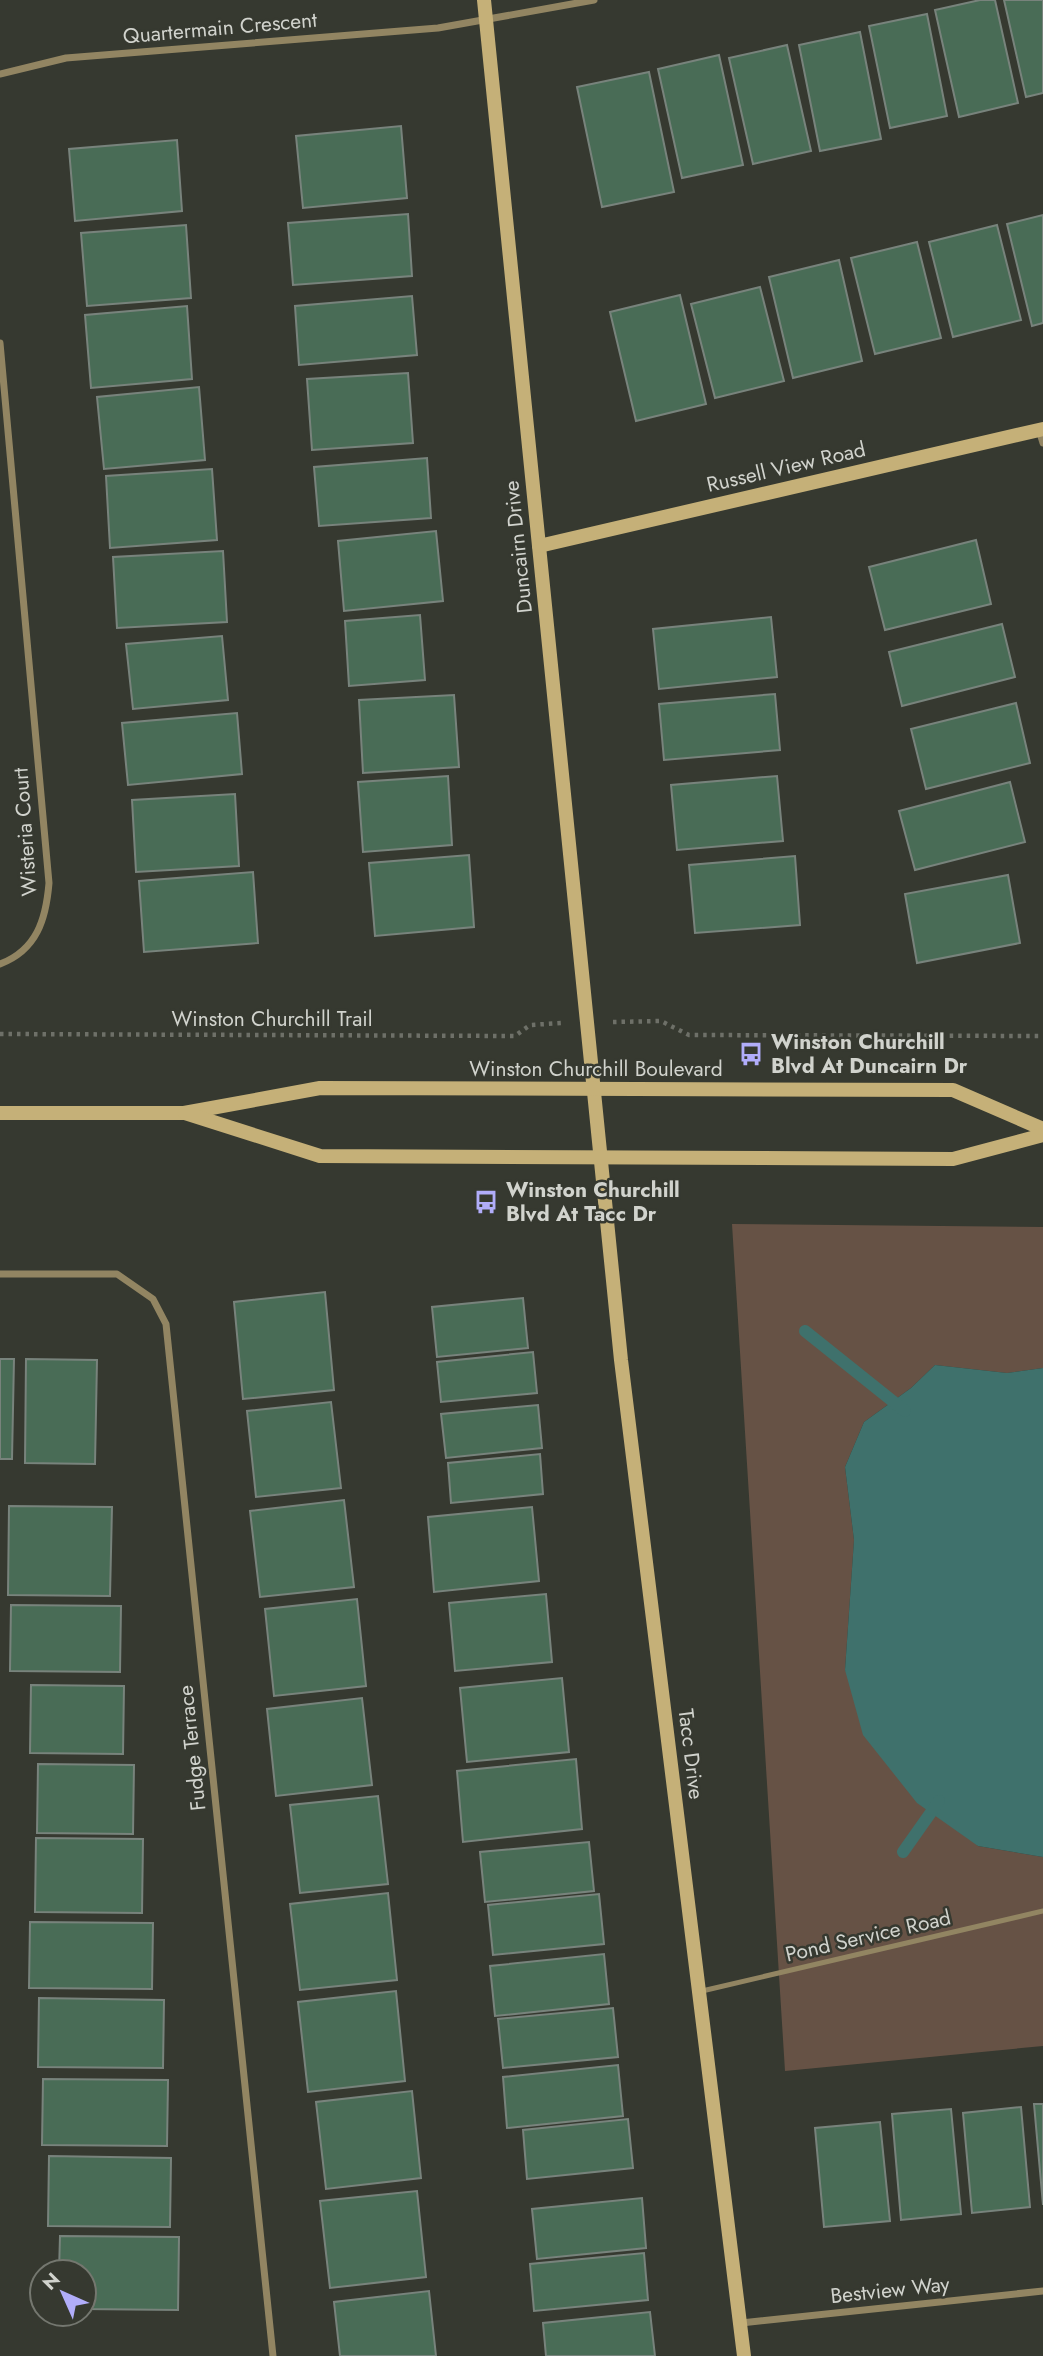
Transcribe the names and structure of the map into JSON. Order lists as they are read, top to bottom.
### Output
{
  "streets": {
    "street": [
      "Quartermain Crescent",
      "Russell View Road",
      "Duncairn Drive",
      "Wisteria Court",
      "Winston Churchill Boulevard",
      "Fudge Terrace",
      "Tacc Drive",
      "Bestview Way"
    ],
    "lane": ["Pond Service Road"],
    "path": ["Winston Churchill Trail"]
  },
  "crossings": [
    ["Quartermain Crescent", "Duncairn Drive"],
    ["Russell View Road", "Duncairn Drive"],
    ["Duncairn Drive", "Winston Churchill Boulevard"],
    ["Duncairn Drive", "Tacc Drive"],
    ["Winston Churchill Boulevard", "Tacc Drive"],
    ["Tacc Drive", "Pond Service Road"],
    ["Tacc Drive", "Bestview Way"]
  ],
  "places": {
    "bus stop": ["Winston Churchill Blvd At Duncairn Dr", "Winston Churchill Blvd At Tacc Dr"]
  },
  "north": "top left"
}
